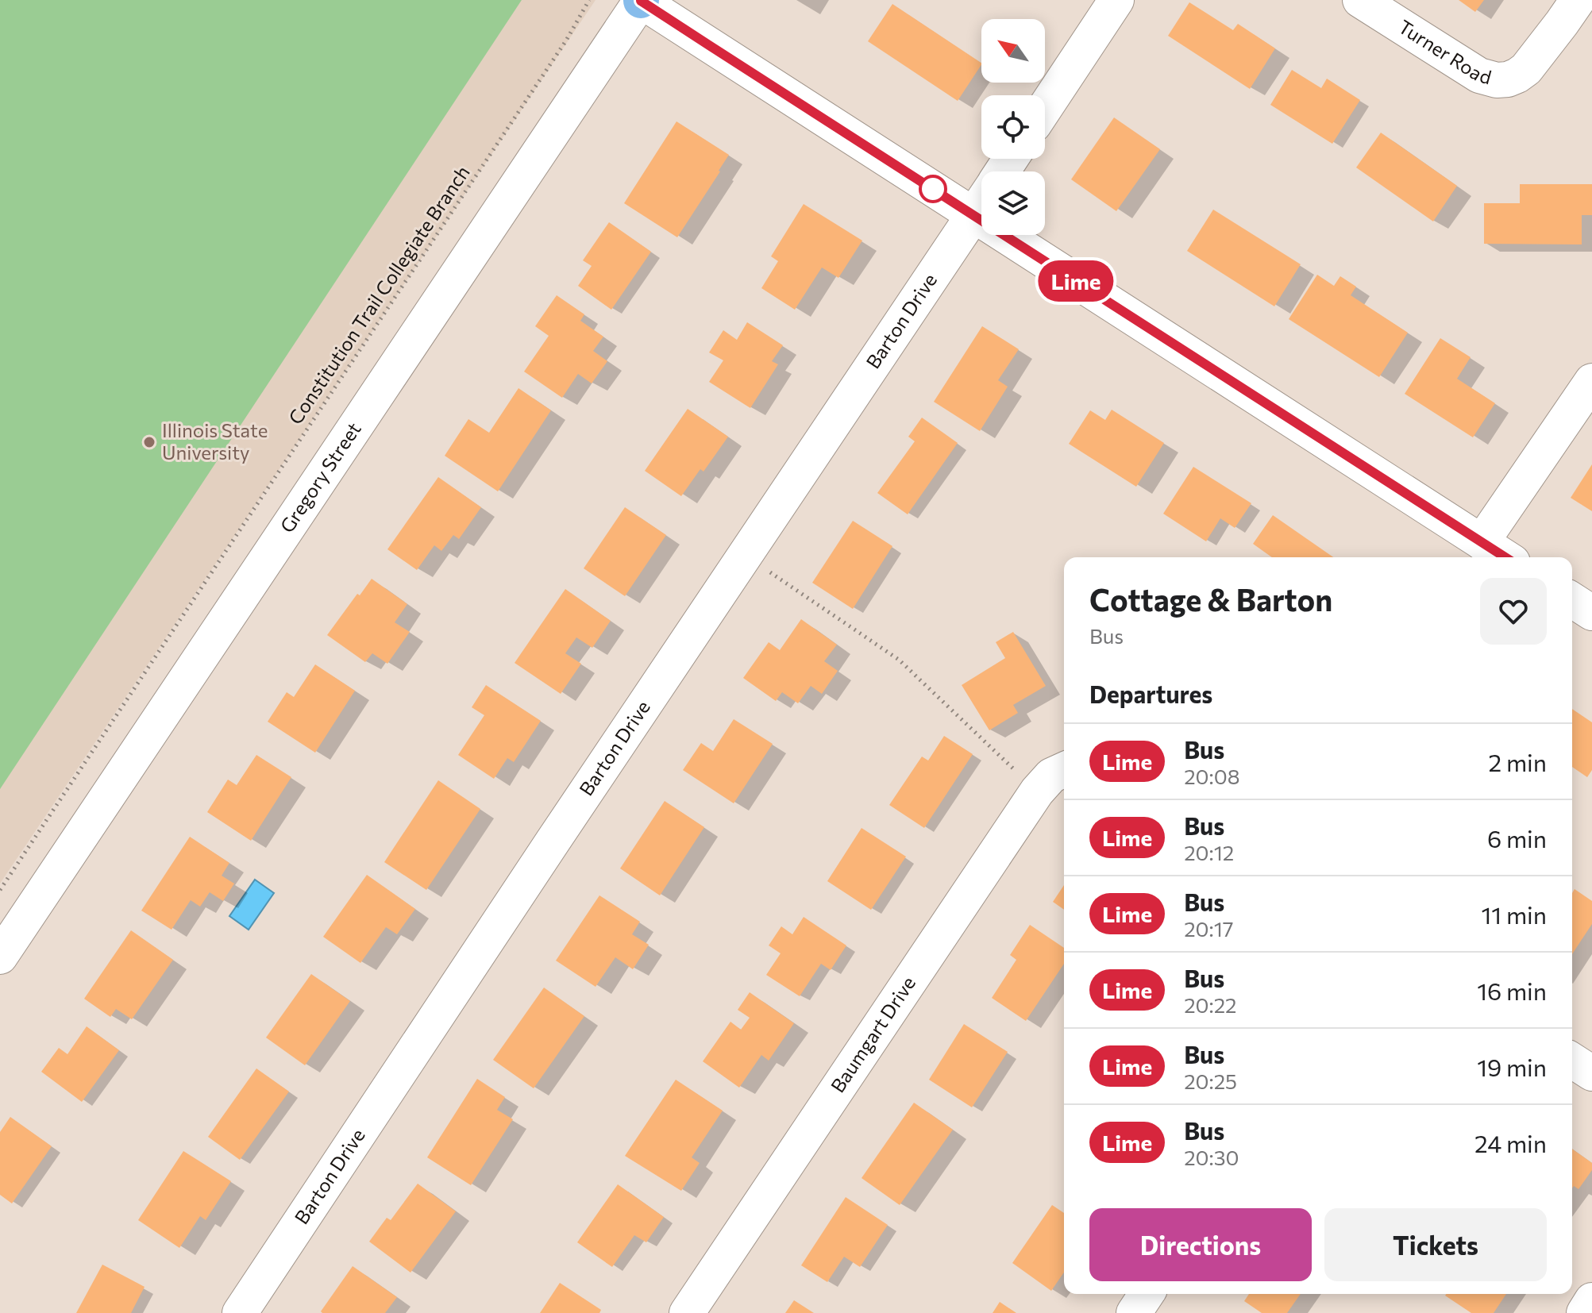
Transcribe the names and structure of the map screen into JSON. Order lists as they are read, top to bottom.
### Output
{
  "streets": {
    "street": [
      "Turner Road",
      "Barton Drive",
      "Gregory Street",
      "Baumgart Drive"
    ],
    "path": ["Constitution Trail Collegiate Branch"]
  },
  "places": ["Illinois State University"],
  "lines": ["bus line Lime"],
  "north": "top left",
  "page": {
    "on_map": "Lime",
    "heading": [
      ["Cottage & Barton", "Bus"],
      "Departures"
    ],
    "list": [
      {
        "mark": "Lime",
        "name": "Bus",
        "note": "20:08",
        "value": "2 min"
      },
      {
        "mark": "Lime",
        "name": "Bus",
        "note": "20:12",
        "value": "6 min"
      },
      {
        "mark": "Lime",
        "name": "Bus",
        "note": "20:17",
        "value": "11 min"
      },
      {
        "mark": "Lime",
        "name": "Bus",
        "note": "20:22",
        "value": "16 min"
      },
      {
        "mark": "Lime",
        "name": "Bus",
        "note": "20:25",
        "value": "19 min"
      },
      {
        "mark": "Lime",
        "name": "Bus",
        "note": "20:30",
        "value": "24 min"
      }
    ],
    "buttons": ["Directions", "Tickets"]
  }
}
